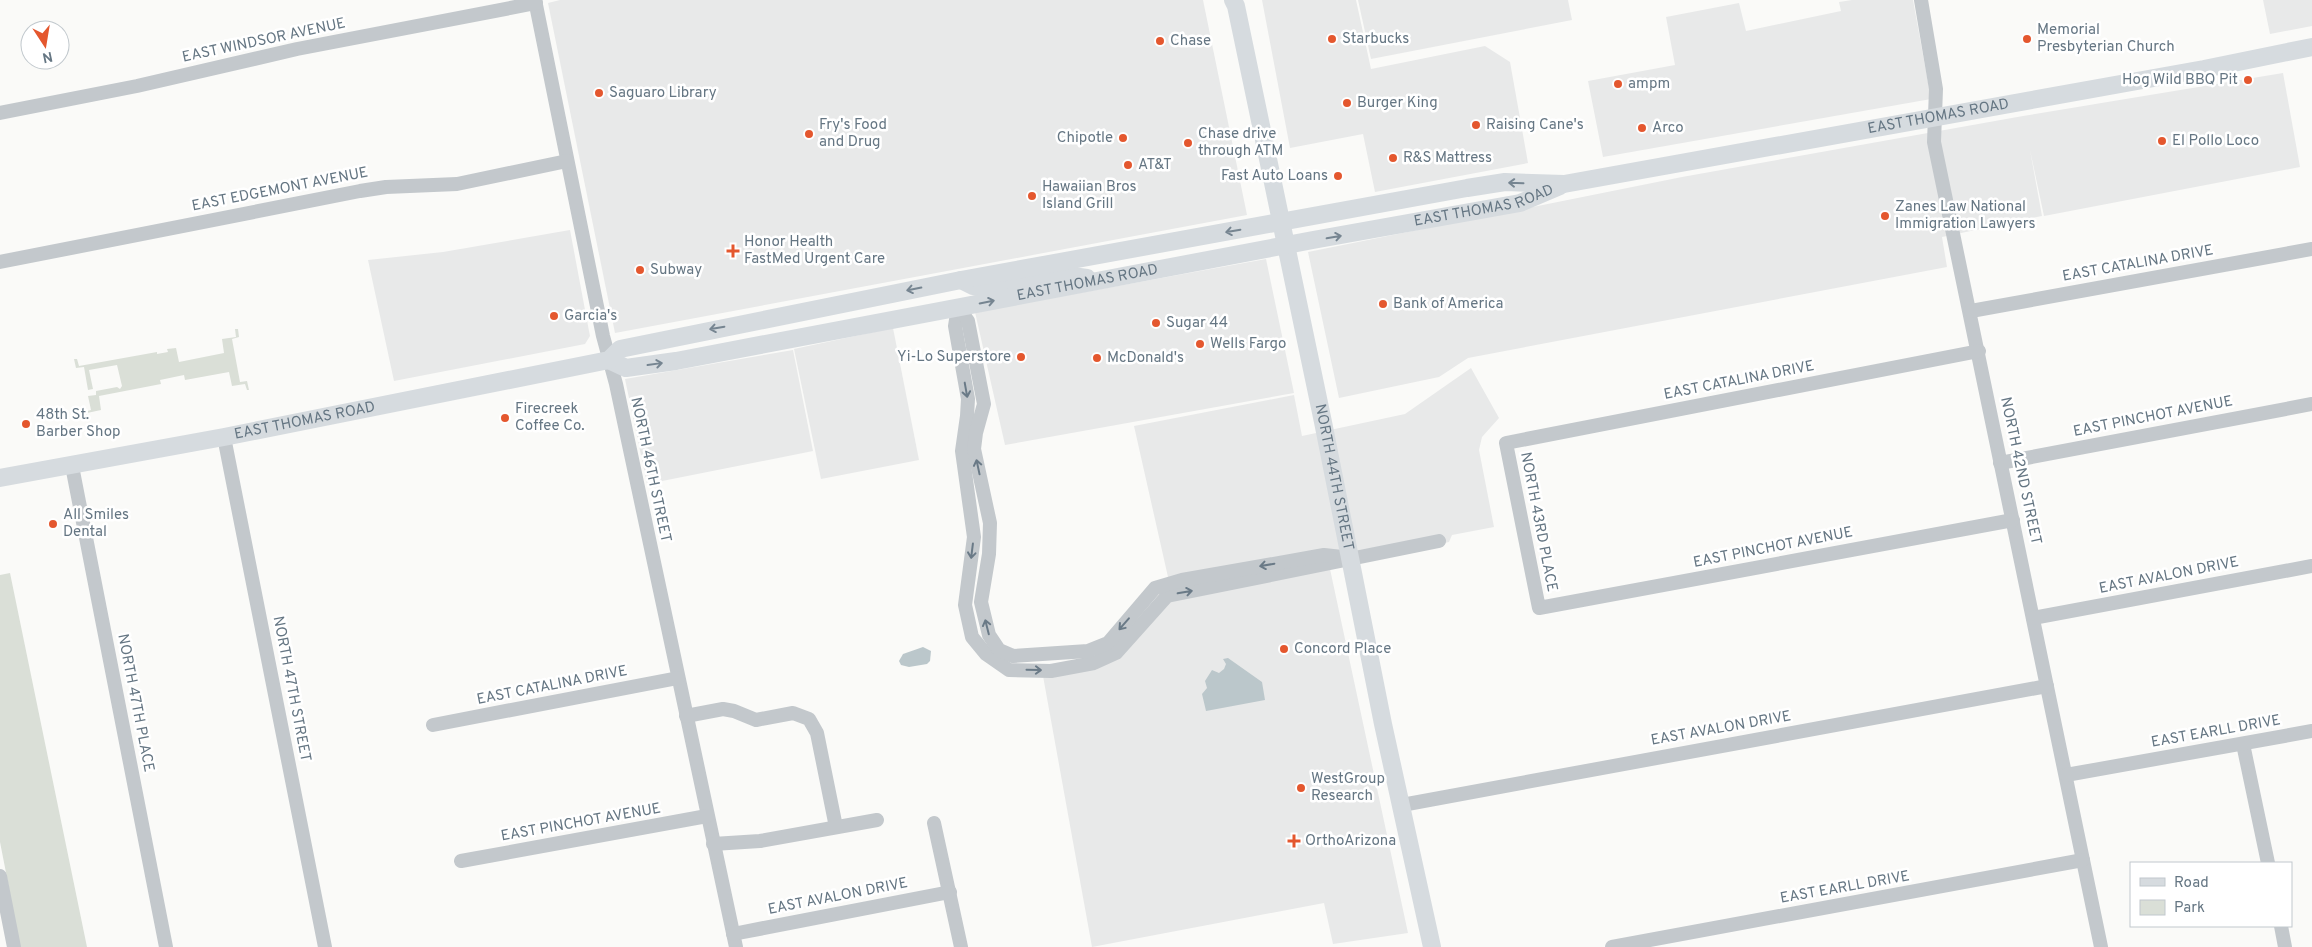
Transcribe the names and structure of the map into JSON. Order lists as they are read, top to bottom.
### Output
{
  "streets": {
    "main road": ["EAST THOMAS ROAD", "NORTH 44TH STREET"],
    "street": [
      "EAST WINDSOR AVENUE",
      "EAST EDGEMONT AVENUE",
      "EAST CATALINA DRIVE",
      "EAST PINCHOT AVENUE",
      "NORTH 46TH STREET",
      "NORTH 42ND STREET",
      "NORTH 43RD PLACE",
      "EAST AVALON DRIVE",
      "NORTH 47TH STREET",
      "NORTH 47TH PLACE",
      "EAST EARLL DRIVE"
    ]
  },
  "crossings": [
    ["EAST WINDSOR AVENUE", "NORTH 46TH STREET"],
    ["EAST THOMAS ROAD", "NORTH 46TH STREET"],
    ["EAST THOMAS ROAD", "NORTH 42ND STREET"],
    ["EAST THOMAS ROAD", "NORTH 44TH STREET"],
    ["EAST THOMAS ROAD", "NORTH 47TH STREET"],
    ["EAST THOMAS ROAD", "NORTH 47TH PLACE"],
    ["EAST EDGEMONT AVENUE", "NORTH 46TH STREET"],
    ["EAST CATALINA DRIVE", "NORTH 46TH STREET"],
    ["EAST CATALINA DRIVE", "NORTH 42ND STREET"],
    ["EAST CATALINA DRIVE", "NORTH 43RD PLACE"],
    ["EAST PINCHOT AVENUE", "NORTH 46TH STREET"],
    ["EAST PINCHOT AVENUE", "NORTH 42ND STREET"],
    ["EAST PINCHOT AVENUE", "NORTH 43RD PLACE"],
    ["NORTH 46TH STREET", "EAST AVALON DRIVE"],
    ["NORTH 42ND STREET", "EAST AVALON DRIVE"],
    ["NORTH 42ND STREET", "EAST EARLL DRIVE"],
    ["NORTH 44TH STREET", "EAST AVALON DRIVE"]
  ],
  "places": {
    "other": [
      "Starbucks",
      "Memorial Presbyterian Church",
      "Chase",
      "Hog Wild BBQ Pit",
      "ampm",
      "Saguaro Library",
      "Burger King",
      "Raising Cane's",
      "Arco",
      "Fry's Food and Drug",
      "Chipotle",
      "El Pollo Loco",
      "Chase drive through ATM",
      "R&S Mattress",
      "AT&T",
      "Fast Auto Loans",
      "Hawaiian Bros Island Grill",
      "Zanes Law National Immigration Lawyers",
      "Subway",
      "Bank of America",
      "Garcia's",
      "Sugar 44",
      "Wells Fargo",
      "Yi-Lo Superstore",
      "McDonald's",
      "Firecreek Coffee Co.",
      "48th St. Barber Shop",
      "All Smiles Dental",
      "Concord Place",
      "WestGroup Research"
    ],
    "health": ["Honor Health FastMed Urgent Care", "OrthoArizona"]
  },
  "legend": ["Road", "Park"],
  "north": "bottom"
}
